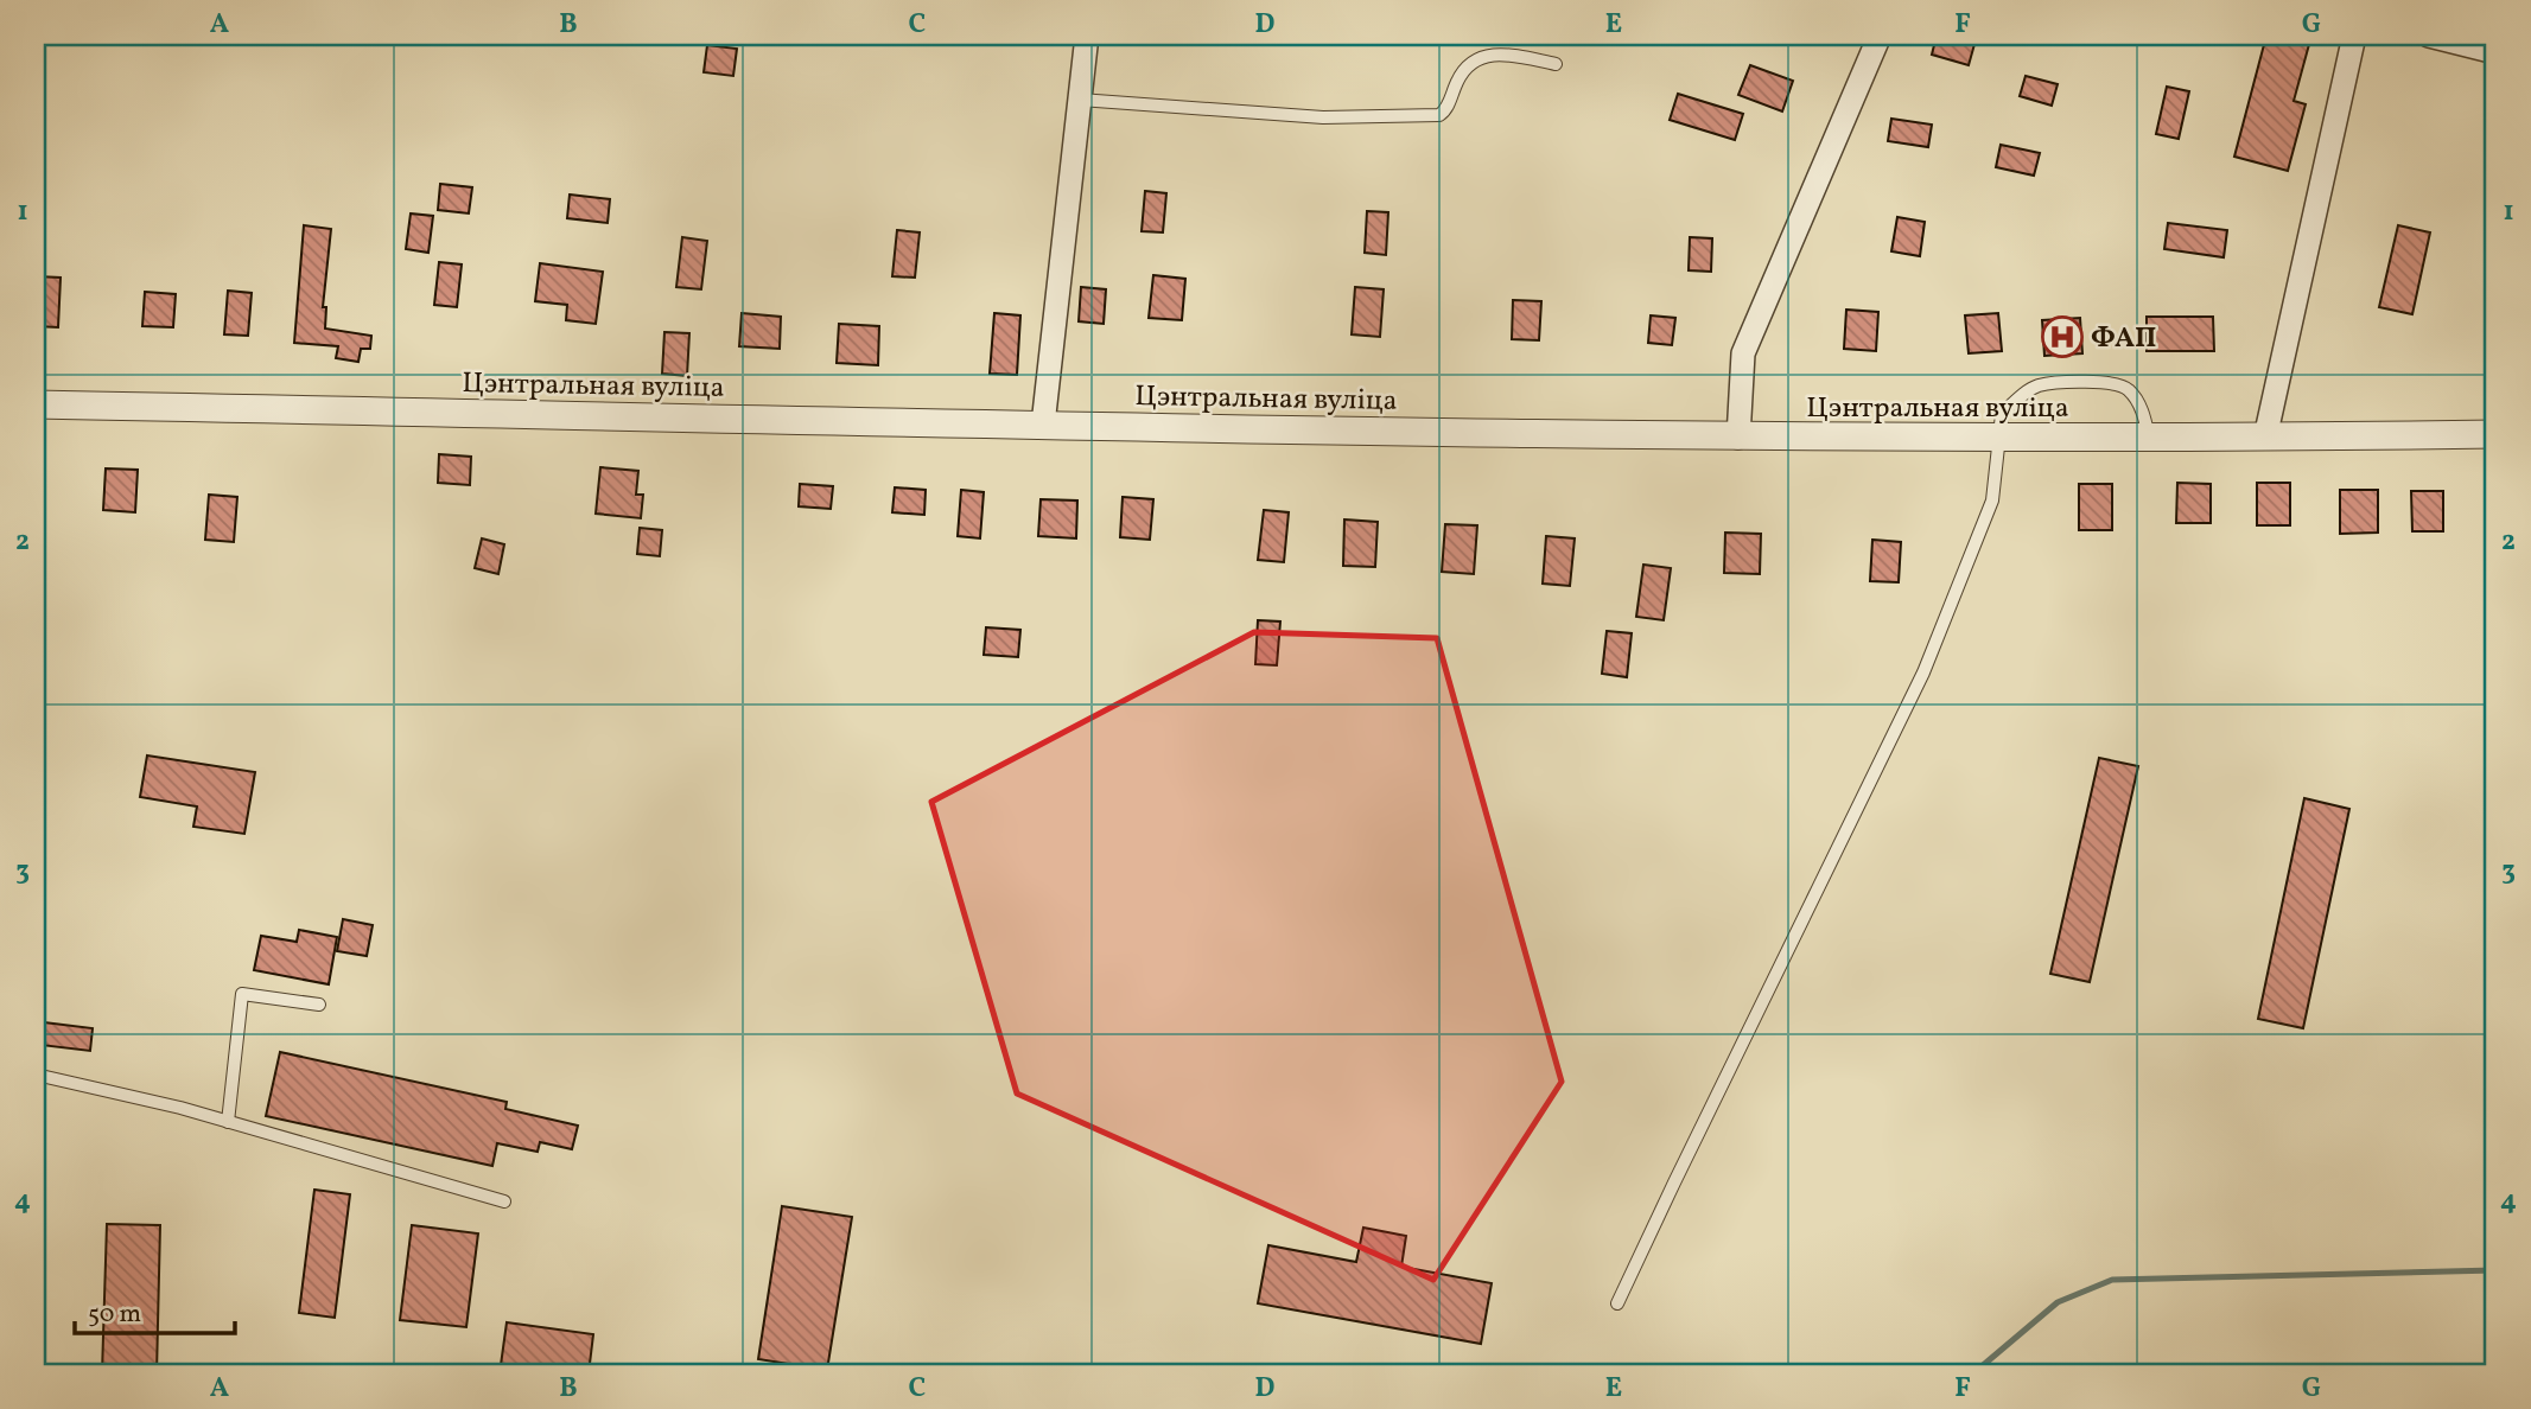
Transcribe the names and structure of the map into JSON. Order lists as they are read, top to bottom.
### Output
{
  "streets": {
    "street": ["Цэнтральная вуліца"]
  },
  "places": {
    "hospital": ["ФАП"]
  },
  "scale_bar": "50 m",
  "grid": {
    "columns": [
      "A",
      "B",
      "C",
      "D",
      "E",
      "F",
      "G"
    ],
    "rows": [
      "1",
      "2",
      "3",
      "4"
    ]
  }
}
